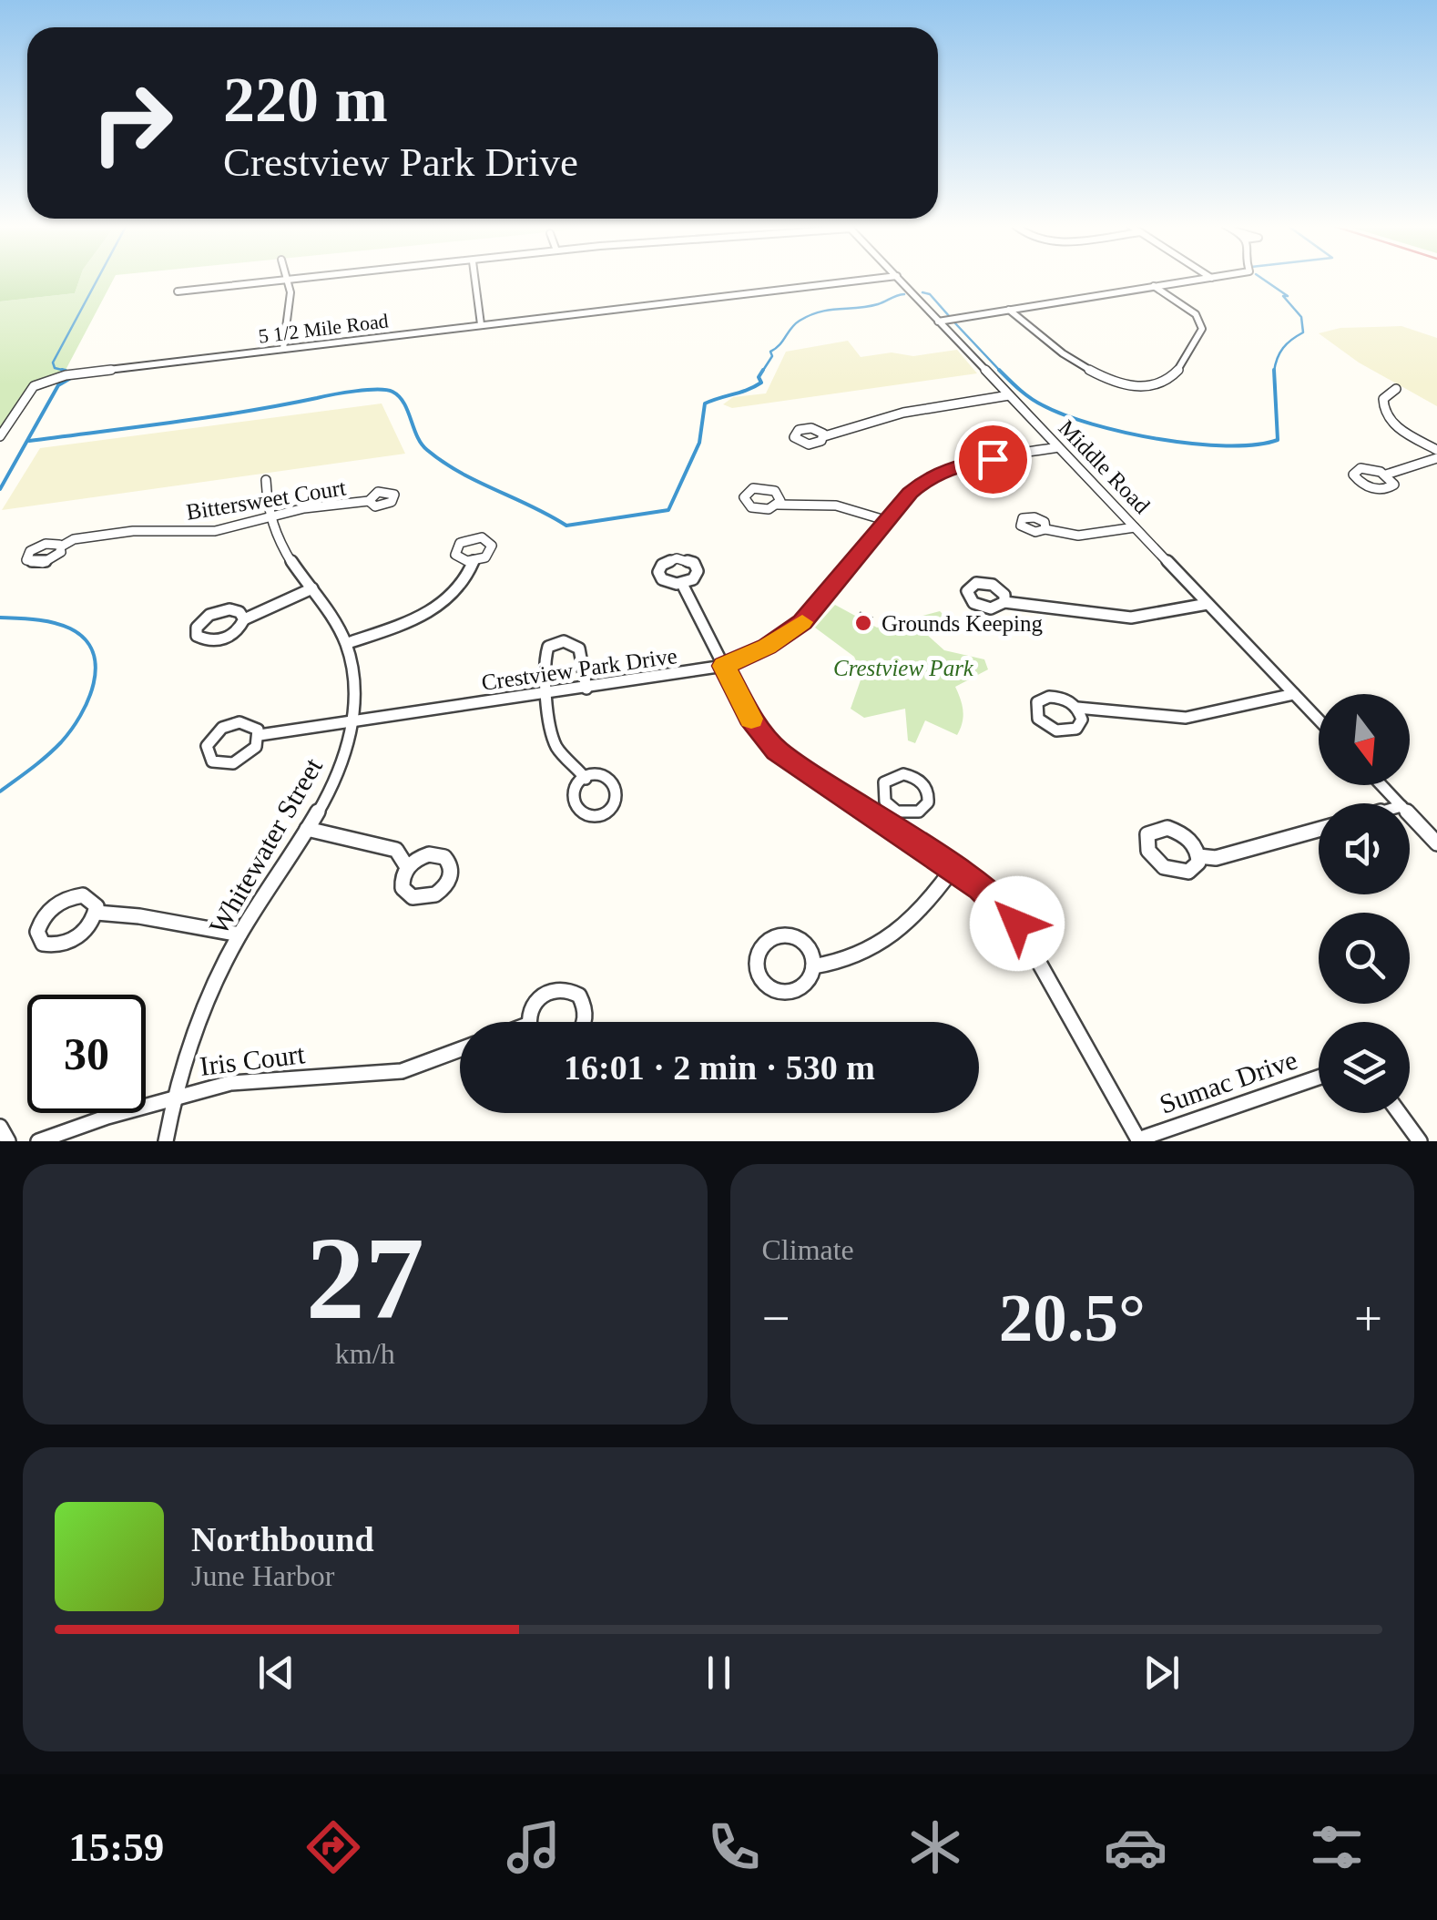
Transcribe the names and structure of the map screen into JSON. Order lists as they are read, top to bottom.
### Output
{
  "streets": {
    "street": [
      "5 1/2 Mile Road",
      "Middle Road",
      "Bittersweet Court",
      "Crestview Park Drive",
      "Whitewater Street",
      "Iris Court",
      "Sumac Drive"
    ]
  },
  "crossings": [
    ["Middle Road", "Crestview Park Drive"],
    ["Bittersweet Court", "Whitewater Street"],
    ["Crestview Park Drive", "Whitewater Street"],
    ["Whitewater Street", "Iris Court"]
  ],
  "parks": ["Crestview Park"],
  "places": ["Grounds Keeping"],
  "north": "bottom",
  "page": {
    "turn": ["220 m", "Crestview Park Drive"],
    "limit": "30",
    "trip": "16:01 · 2 min · 530 m",
    "tile": [
      ["27", "km/h"],
      "Climate"
    ],
    "heat": ["−", "20.5°", "+"],
    "song": ["Northbound", "June Harbor"],
    "tabs": "15:59"
  }
}
